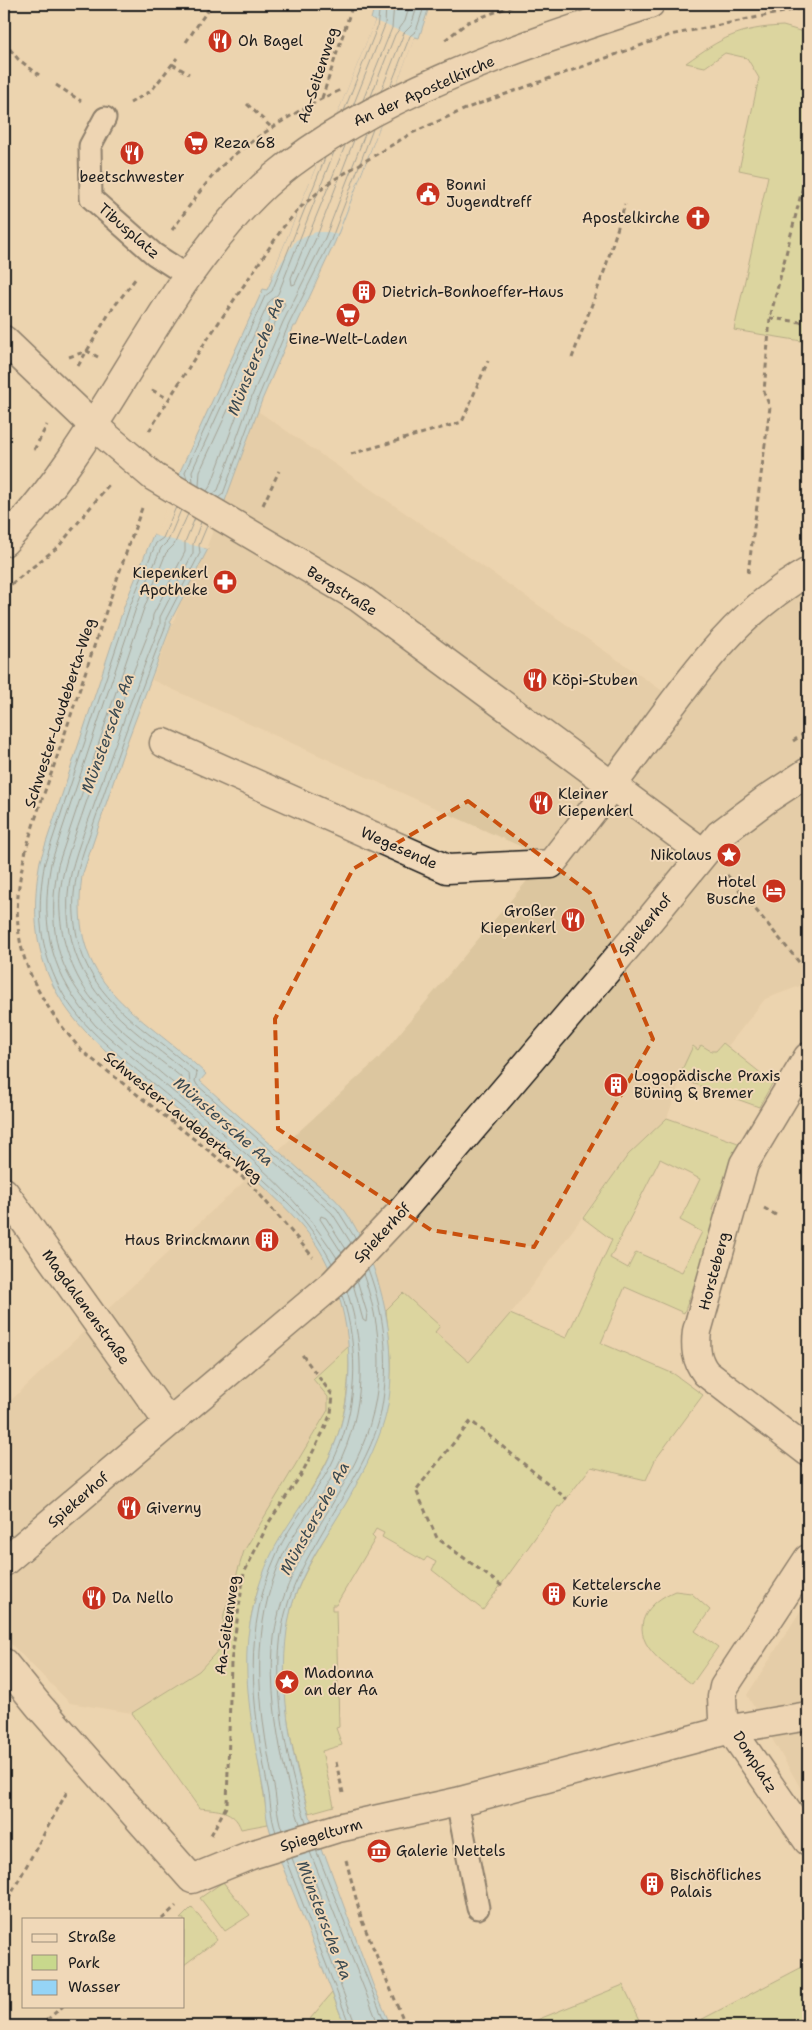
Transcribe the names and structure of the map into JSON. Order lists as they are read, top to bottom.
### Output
{
  "streets": {
    "street": [
      "An der Apostelkirche",
      "Bergstraße",
      "Wegesende",
      "Spiekerhof",
      "Horsteberg",
      "Magdalenenstraße",
      "Domplatz",
      "Spiegelturm"
    ],
    "lane": ["Tibusplatz"],
    "path": ["Aa-Seitenweg", "Schwester-Laudeberta-Weg"]
  },
  "crossings": [
    ["Aa-Seitenweg", "An der Apostelkirche"],
    ["An der Apostelkirche", "Tibusplatz"],
    ["An der Apostelkirche", "Bergstraße"],
    ["Bergstraße", "Schwester-Laudeberta-Weg"],
    ["Bergstraße", "Wegesende"],
    ["Bergstraße", "Spiekerhof"],
    ["Schwester-Laudeberta-Weg", "Spiekerhof"],
    ["Spiekerhof", "Magdalenenstraße"],
    ["Domplatz", "Spiegelturm"]
  ],
  "water": ["Münstersche Aa"],
  "places": {
    "restaurant": [
      "Oh Bagel",
      "beetschwester",
      "Köpi-Stuben",
      "Kleiner Kiepenkerl",
      "Großer Kiepenkerl",
      "Giverny",
      "Da Nello"
    ],
    "supermarket": ["Reza 68", "Eine-Welt-Laden"],
    "public building": ["Bonni Jugendtreff"],
    "church": ["Apostelkirche"],
    "building": [
      "Dietrich-Bonhoeffer-Haus",
      "Logopädische Praxis Büning & Bremer",
      "Haus Brinckmann",
      "Kettelersche Kurie",
      "Bischöfliches Palais"
    ],
    "pharmacy": ["Kiepenkerl Apotheke"],
    "place": ["Nikolaus", "Madonna an der Aa"],
    "hotel": ["Hotel Busche"],
    "museum": ["Galerie Nettels"]
  },
  "legend": ["Straße", "Park", "Wasser"]
}
